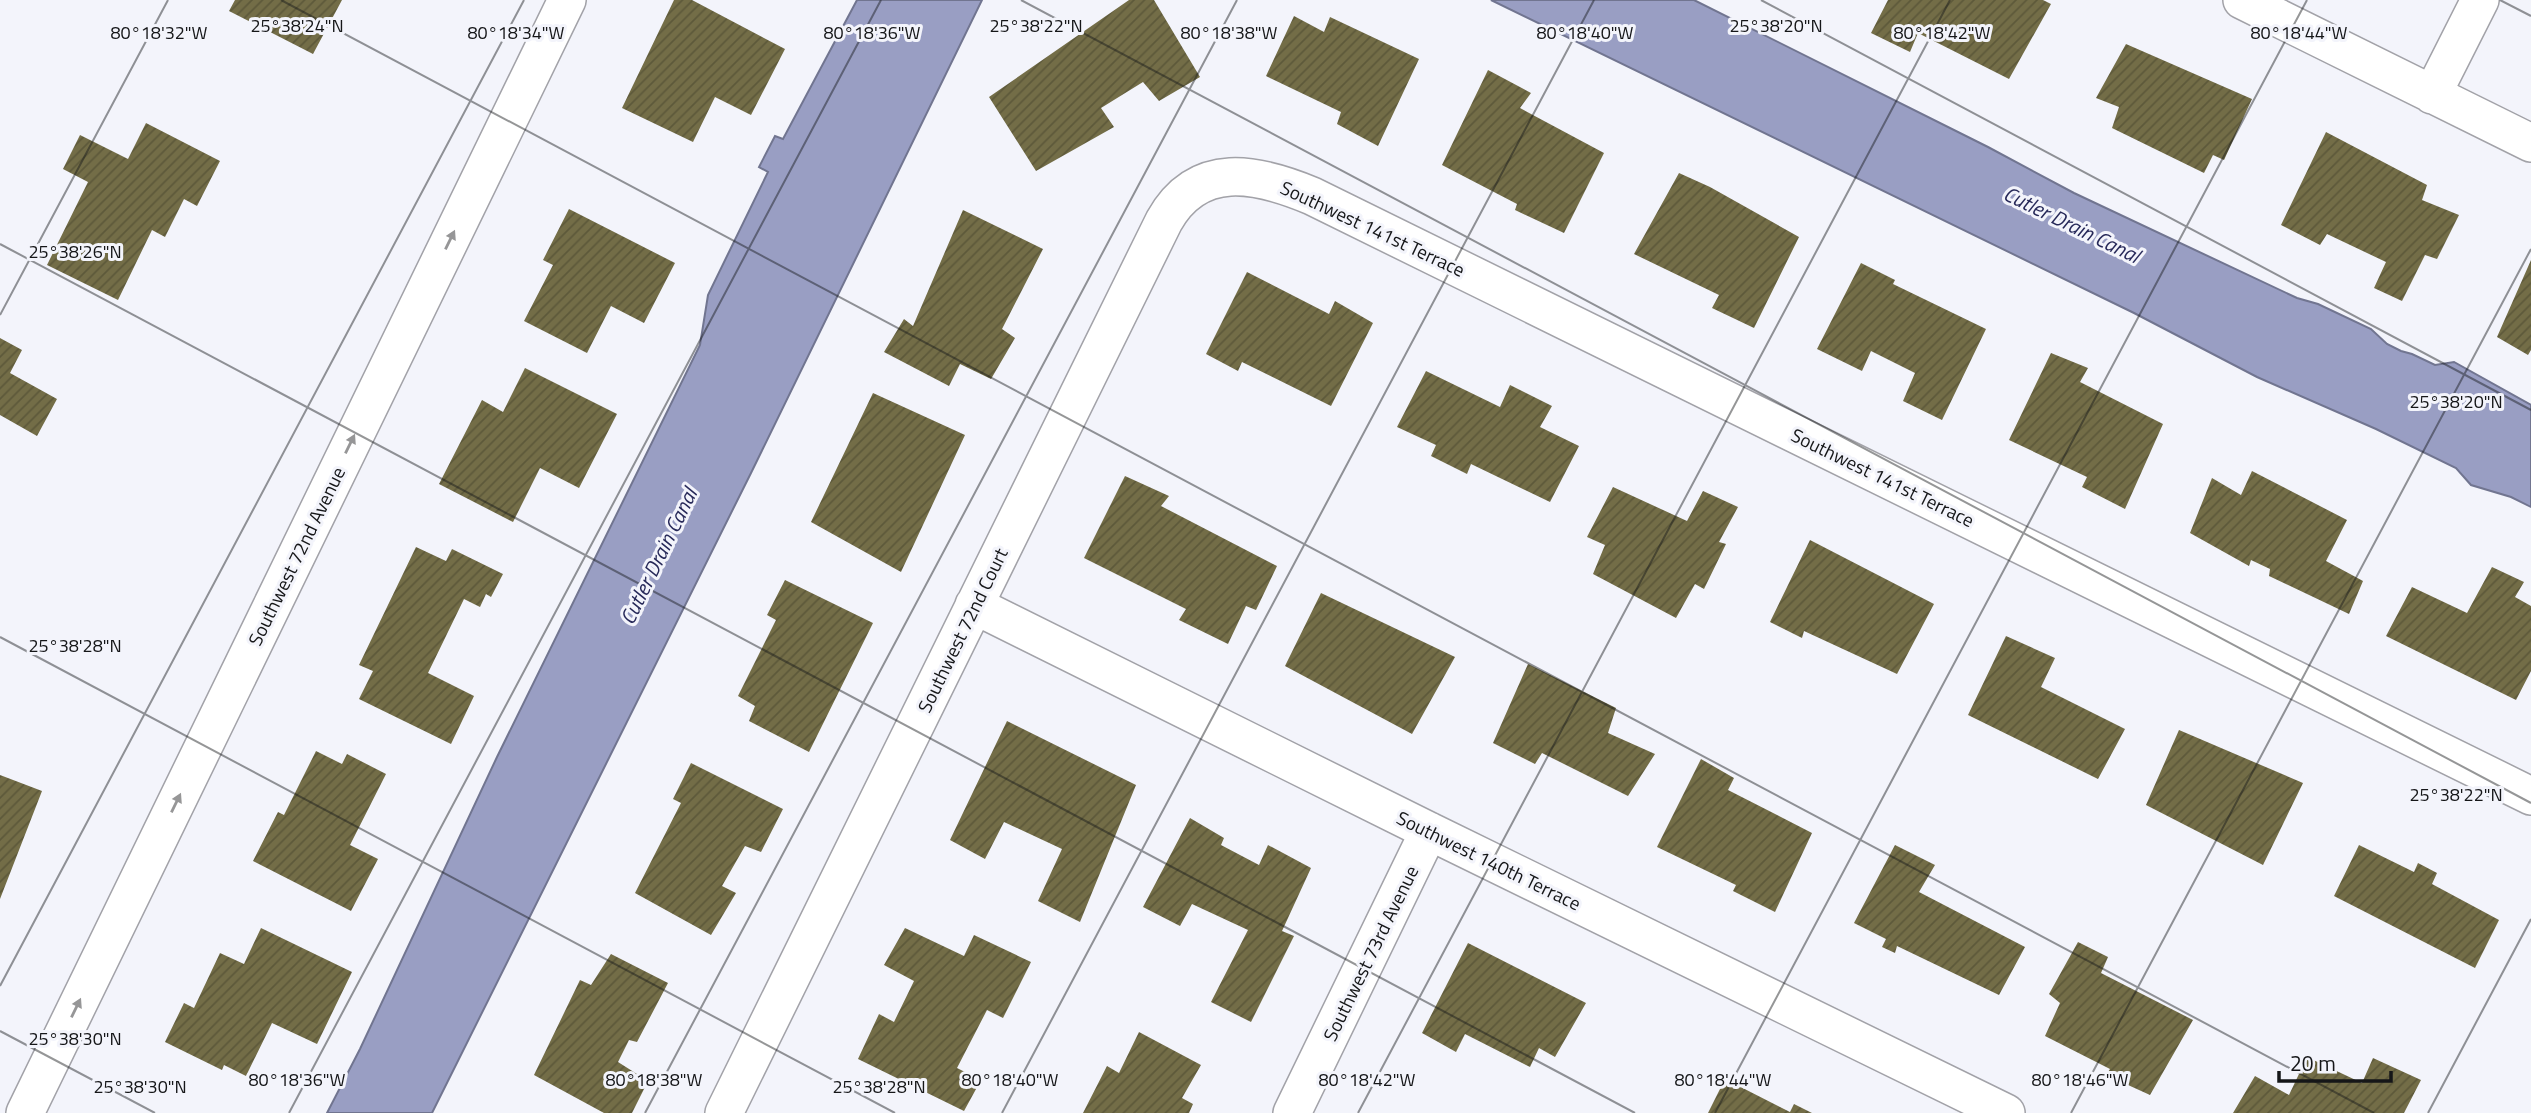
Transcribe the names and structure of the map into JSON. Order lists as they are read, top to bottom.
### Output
{
  "streets": {
    "street": [
      "Southwest 141st Terrace",
      "Southwest 72nd Avenue",
      "Southwest 72nd Court",
      "Southwest 140th Terrace",
      "Southwest 73rd Avenue"
    ]
  },
  "crossings": [
    ["Southwest 141st Terrace", "Southwest 72nd Court"],
    ["Southwest 72nd Court", "Southwest 140th Terrace"],
    ["Southwest 140th Terrace", "Southwest 73rd Avenue"]
  ],
  "one_way": ["Southwest 72nd Avenue"],
  "water": ["Cutler Drain Canal"],
  "scale_bar": "20 m",
  "coordinates": [
    "25°38'24\"N",
    "25°38'22\"N",
    "25°38'20\"N",
    "80°18'32\"W",
    "80°18'34\"W",
    "80°18'36\"W",
    "80°18'38\"W",
    "80°18'40\"W",
    "80°18'42\"W",
    "80°18'44\"W",
    "25°38'26\"N",
    "25°38'28\"N",
    "25°38'30\"N",
    "80°18'46\"W"
  ]
}
